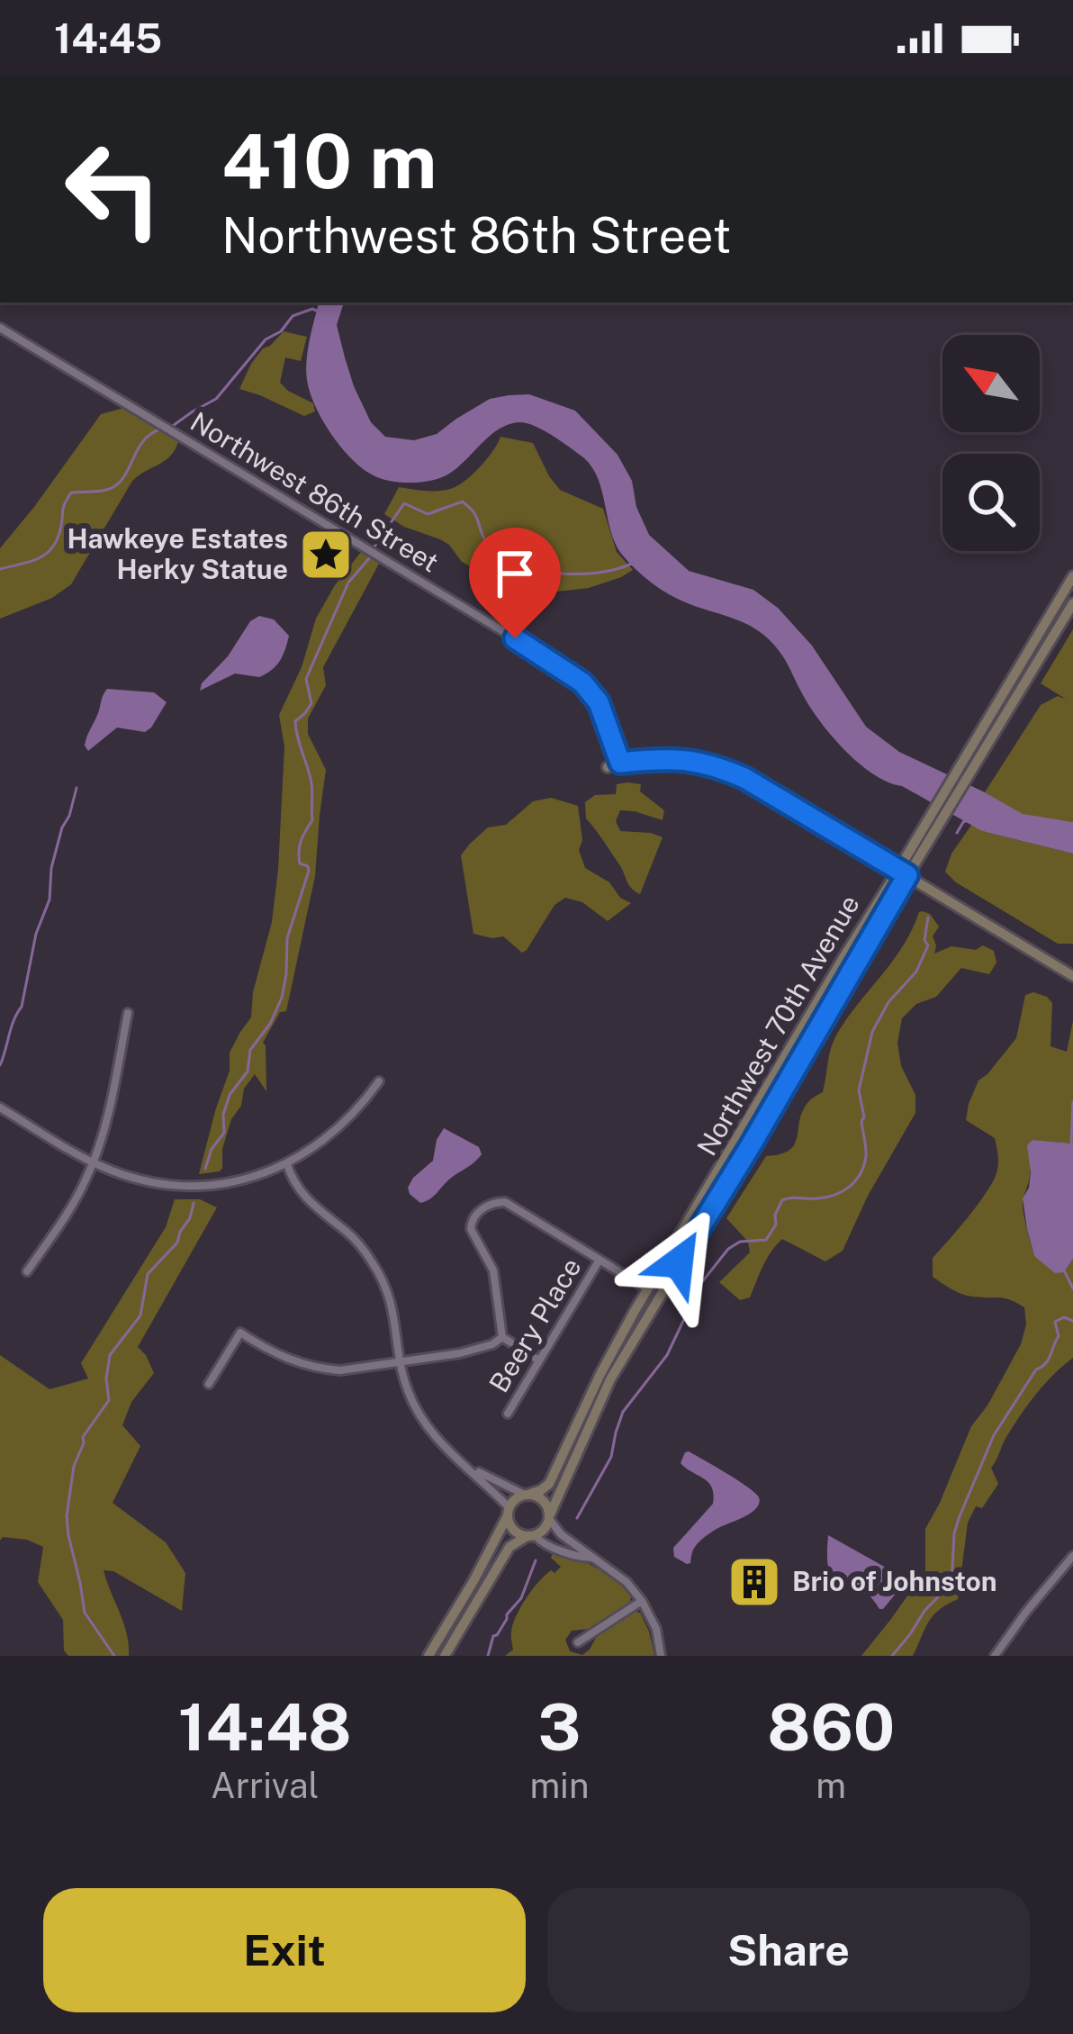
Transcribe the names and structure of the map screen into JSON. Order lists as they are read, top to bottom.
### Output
{
  "streets": {
    "main road": ["Northwest 70th Avenue"],
    "street": ["Northwest 86th Street", "Beery Place"]
  },
  "places": {
    "place": ["Hawkeye Estates Herky Statue"],
    "building": ["Brio of Johnston"]
  },
  "north": "top left",
  "page": {
    "status": "14:45",
    "turn": ["410 m", "Northwest 86th Street"],
    "eta": [
      "14:48",
      "Arrival",
      "3",
      "min",
      "860",
      "m"
    ],
    "buttons": ["Exit", "Share"]
  }
}
